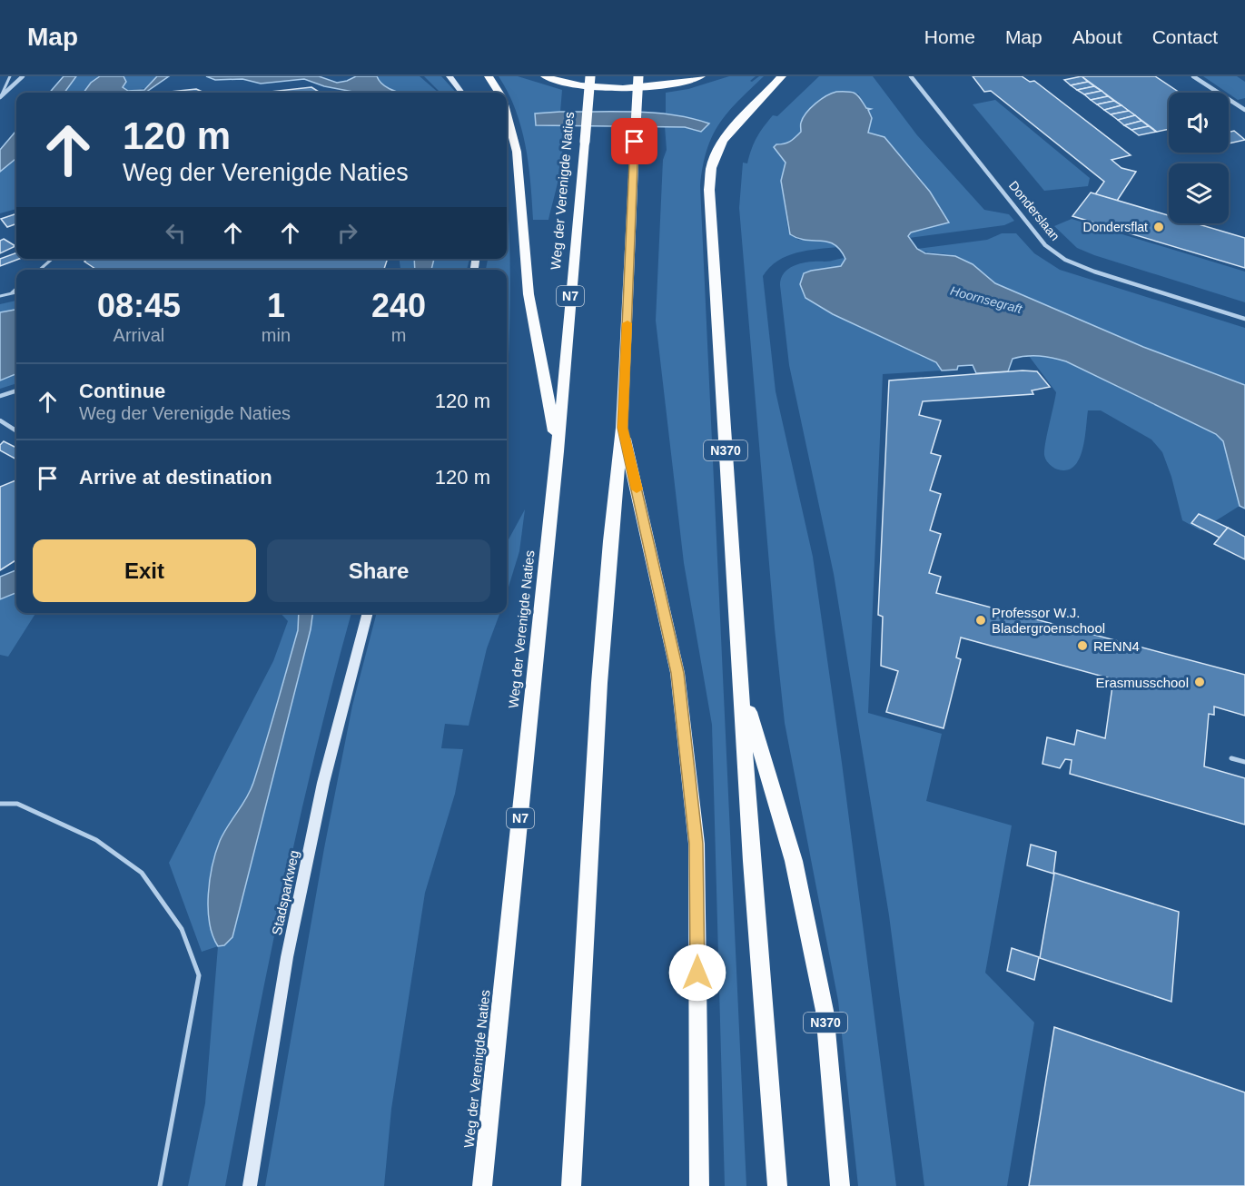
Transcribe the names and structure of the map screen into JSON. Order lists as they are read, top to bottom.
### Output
{
  "streets": {
    "highway": ["Weg der Verenigde Naties", "N7", "N370"],
    "main road": ["Stadsparkweg"],
    "street": ["Donderslaan"]
  },
  "water": ["Hoornsegraft"],
  "places": [
    "Dondersflat",
    "Professor W.J. Bladergroenschool",
    "RENN4",
    "Erasmusschool"
  ],
  "page": {
    "header": "Map",
    "nav": [
      "Home",
      "Map",
      "About",
      "Contact"
    ],
    "turn": ["120 m", "Weg der Verenigde Naties"],
    "eta": [
      "08:45",
      "Arrival",
      "1",
      "min",
      "240",
      "m"
    ],
    "list": [
      {
        "name": "Continue",
        "note": "Weg der Verenigde Naties",
        "value": "120 m"
      },
      {
        "name": "Arrive at destination",
        "value": "120 m"
      }
    ],
    "buttons": ["Exit", "Share"]
  }
}
